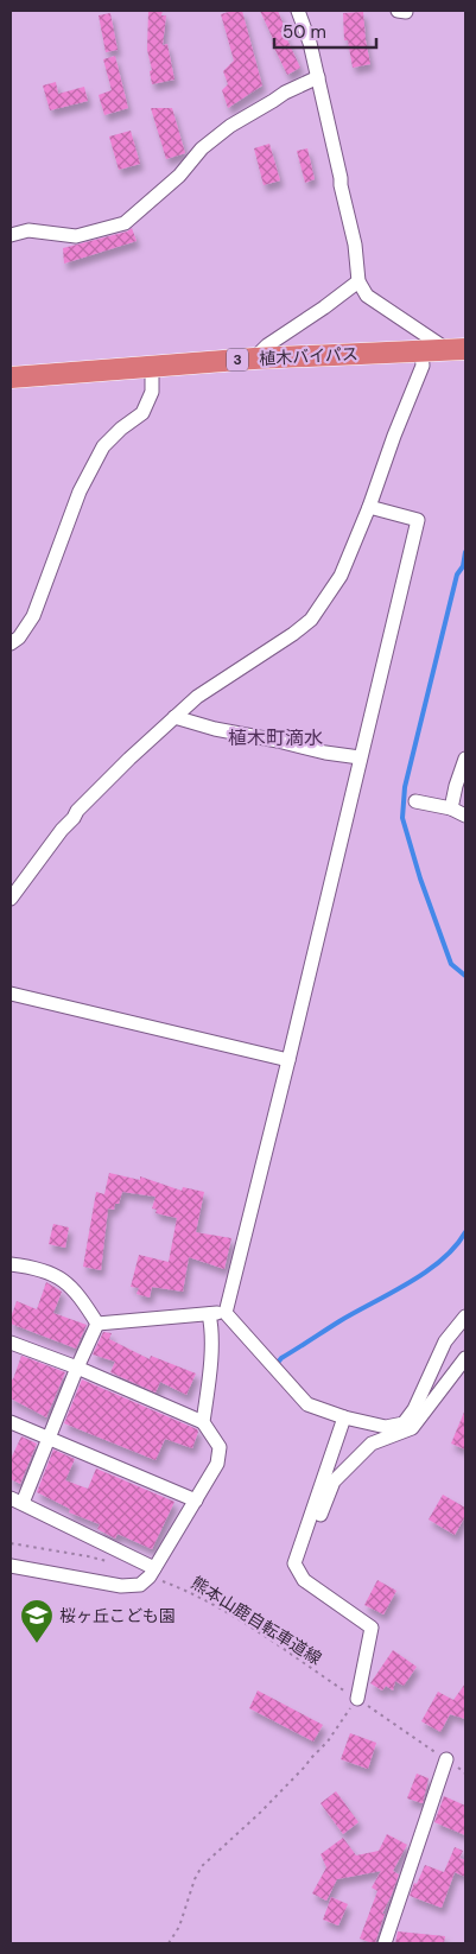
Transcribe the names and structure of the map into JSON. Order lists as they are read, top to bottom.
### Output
{
  "streets": {
    "highway": ["植木バイパス", "3"],
    "path": ["熊本山鹿自転車道線"]
  },
  "districts": ["植木町滴水"],
  "places": {
    "school or university": ["桜ヶ丘こども園"]
  },
  "scale_bar": "50 m"
}
